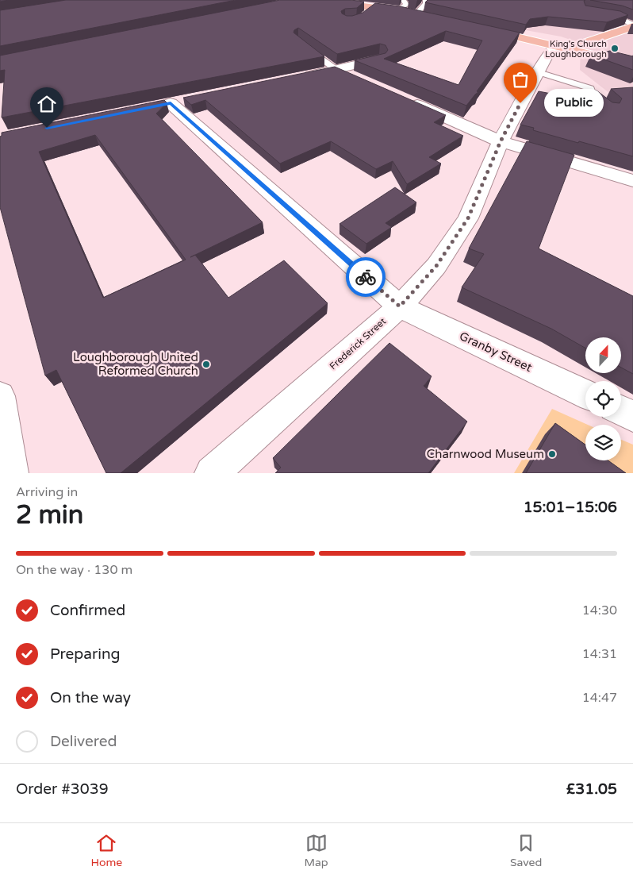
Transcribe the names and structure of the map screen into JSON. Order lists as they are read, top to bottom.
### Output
{
  "streets": {
    "street": ["Frederick Street", "Granby Street"]
  },
  "crossings": [
    ["Frederick Street", "Granby Street"]
  ],
  "places": [
    "King's Church Loughborough",
    "Public",
    "Loughborough United Reformed Church",
    "Charnwood Museum"
  ],
  "north": "top",
  "page": {
    "bubble": "Public",
    "heading": ["2 min", "Arriving in", "15:01–15:06"],
    "panel": ["Order #3039", "£31.05"],
    "bar": "On the way · 130 m",
    "list": [
      ["Confirmed", "14:30"],
      ["Preparing", "14:31"],
      ["On the way", "14:47"],
      "Delivered"
    ],
    "tabs": ["Home", "Map", "Saved"]
  }
}
